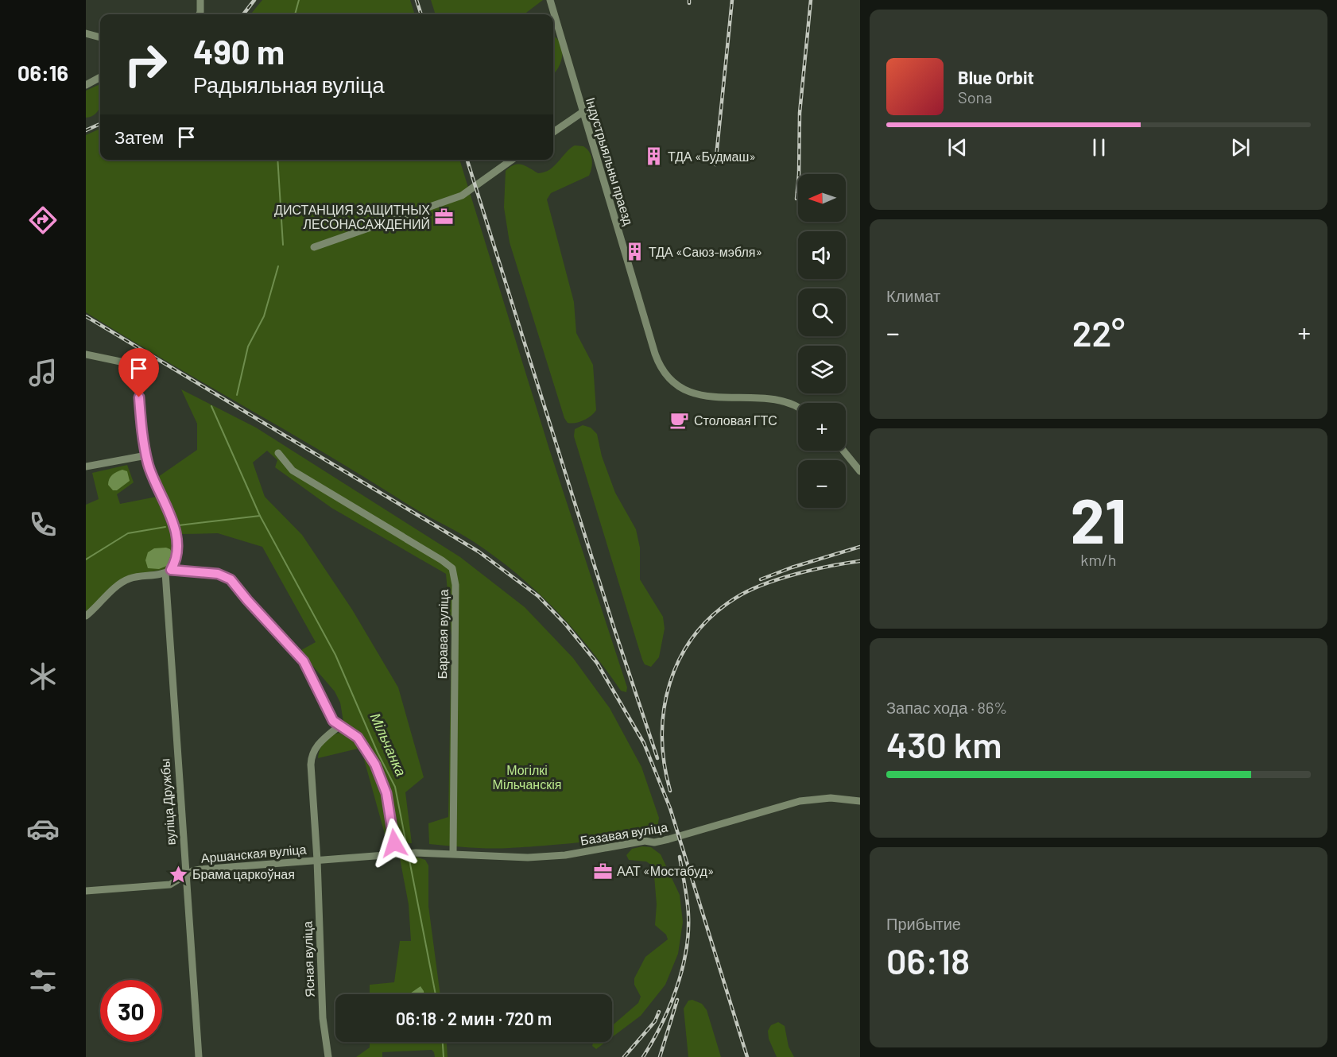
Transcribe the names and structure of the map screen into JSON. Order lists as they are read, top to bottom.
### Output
{
  "streets": {
    "street": [
      "Індустрыяльны праезд",
      "Баравая вуліца",
      "вуліца Дружбы",
      "Базавая вуліца",
      "Аршанская вуліца",
      "Ясная вуліца"
    ]
  },
  "crossings": [
    ["Баравая вуліца", "Базавая вуліца"],
    ["вуліца Дружбы", "Аршанская вуліца"],
    ["Базавая вуліца", "Аршанская вуліца"],
    ["Аршанская вуліца", "Ясная вуліца"]
  ],
  "water": ["Мільчанка"],
  "parks": ["Могілкі Мільчанскія"],
  "places": {
    "building": ["ТДА «Будмаш»", "ТДА «Саюз-мэбля»"],
    "office": ["ДИСТАНЦИЯ ЗАЩИТНЫХ ЛЕСОНАСАЖДЕНИЙ", "ААТ «Мостабуд»"],
    "cafe": ["Столовая ГТС"],
    "place": ["Брама царкоўная"]
  },
  "north": "left",
  "page": {
    "tabs": "06:16",
    "turn": ["490 m", "Радыяльная вуліца"],
    "song": ["Blue Orbit", "Sona"],
    "then": "Затем",
    "map_buttons": ["+", "−"],
    "tile": [
      "Климат",
      ["21", "km/h"],
      ["Запас хода · 86%", "430 km"],
      ["Прибытие", "06:18"]
    ],
    "heat": ["−", "22°", "+"],
    "limit": "30",
    "trip": "06:18 · 2 мин · 720 m"
  }
}
